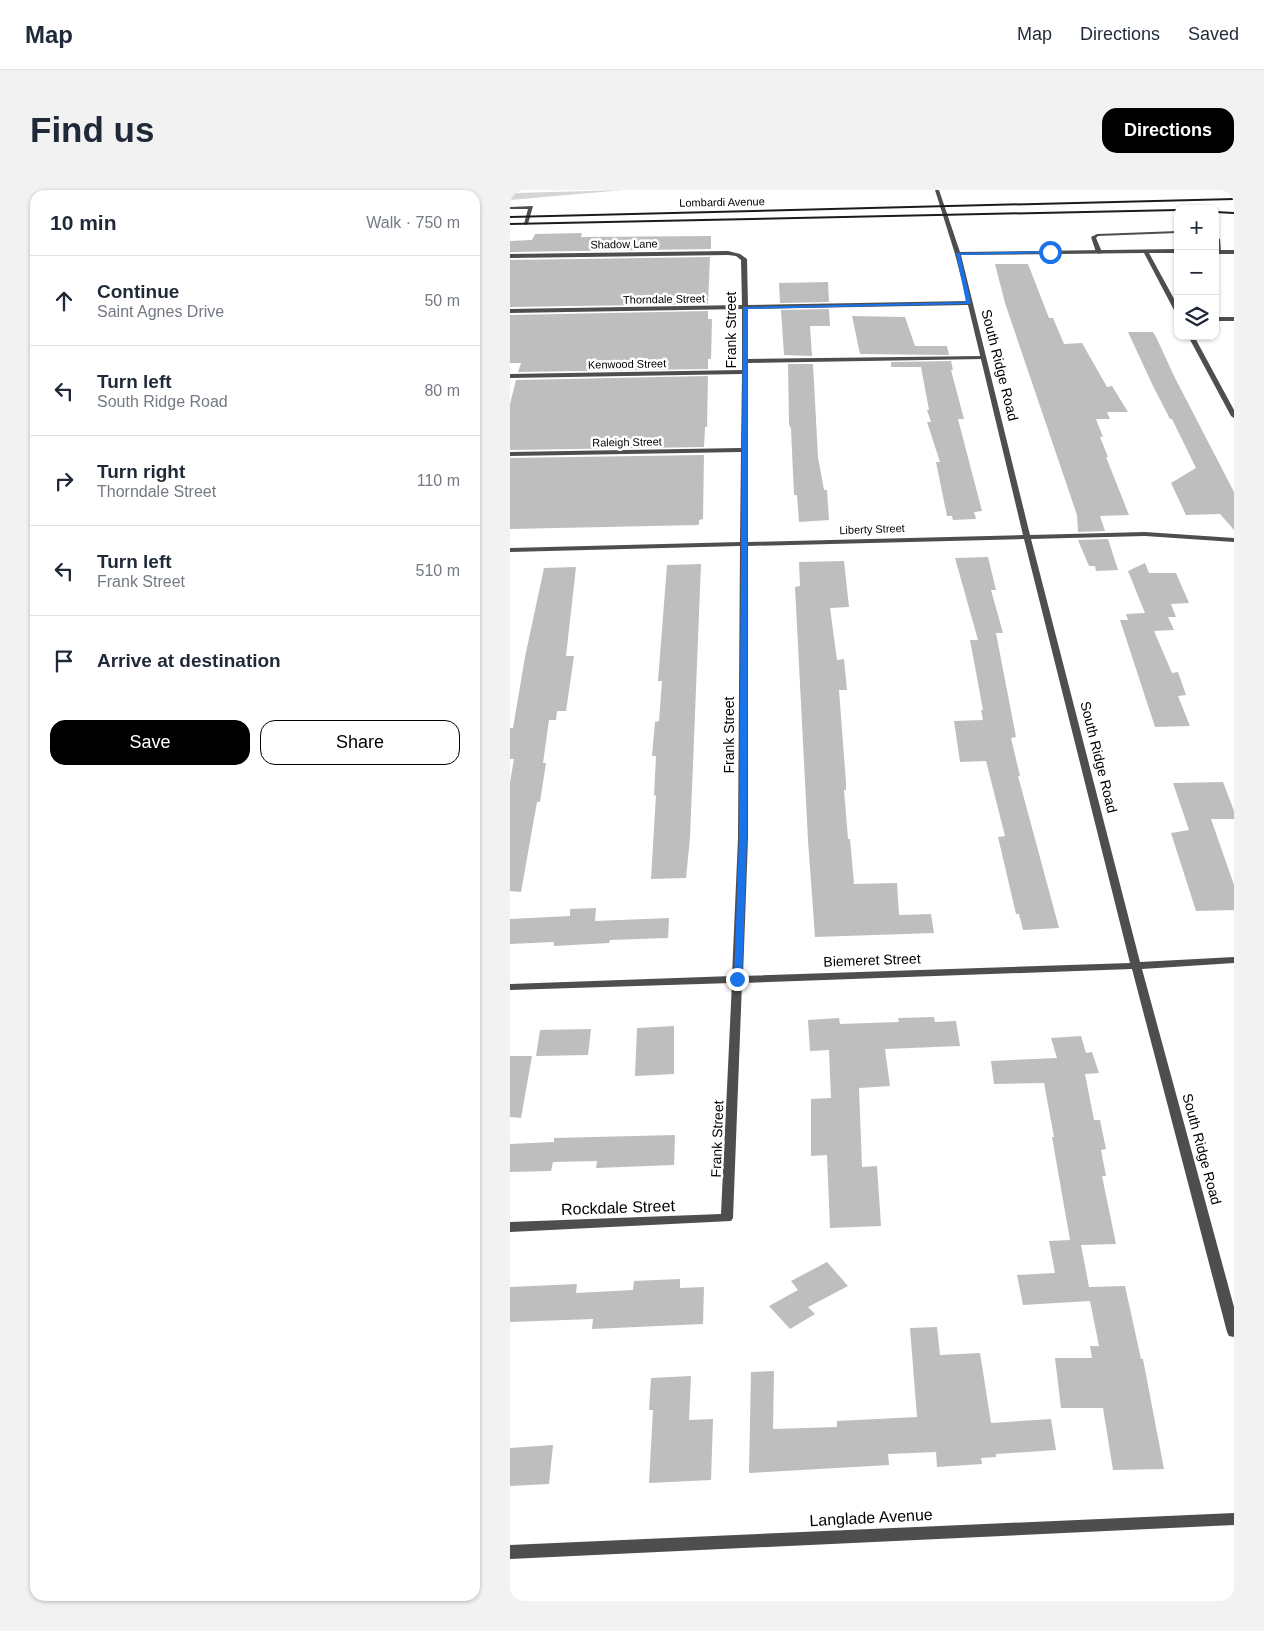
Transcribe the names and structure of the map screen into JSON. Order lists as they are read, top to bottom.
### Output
{
  "streets": {
    "main road": ["Lombardi Avenue"],
    "street": [
      "Shadow Lane",
      "Thorndale Street",
      "Frank Street",
      "Kenwood Street",
      "South Ridge Road",
      "Raleigh Street",
      "Liberty Street",
      "Biemeret Street",
      "Rockdale Street",
      "Langlade Avenue"
    ]
  },
  "crossings": [
    ["Lombardi Avenue", "South Ridge Road"],
    ["Shadow Lane", "Frank Street"],
    ["Thorndale Street", "Frank Street"],
    ["Thorndale Street", "South Ridge Road"],
    ["Frank Street", "Kenwood Street"],
    ["Frank Street", "Raleigh Street"],
    ["Frank Street", "Liberty Street"],
    ["Frank Street", "Biemeret Street"],
    ["Frank Street", "Rockdale Street"],
    ["South Ridge Road", "Liberty Street"],
    ["South Ridge Road", "Biemeret Street"]
  ],
  "page": {
    "header": "Map",
    "nav": ["Map", "Directions", "Saved"],
    "buttons": [
      "Directions",
      ["Save", "Share"]
    ],
    "title": "Find us",
    "heading": ["10 min", "Walk · 750 m"],
    "map_buttons": ["+", "−"],
    "list": [
      ["Continue", "Saint Agnes Drive", "50 m"],
      ["Turn left", "South Ridge Road", "80 m"],
      ["Turn right", "Thorndale Street", "110 m"],
      ["Turn left", "Frank Street", "510 m"],
      "Arrive at destination"
    ]
  }
}
